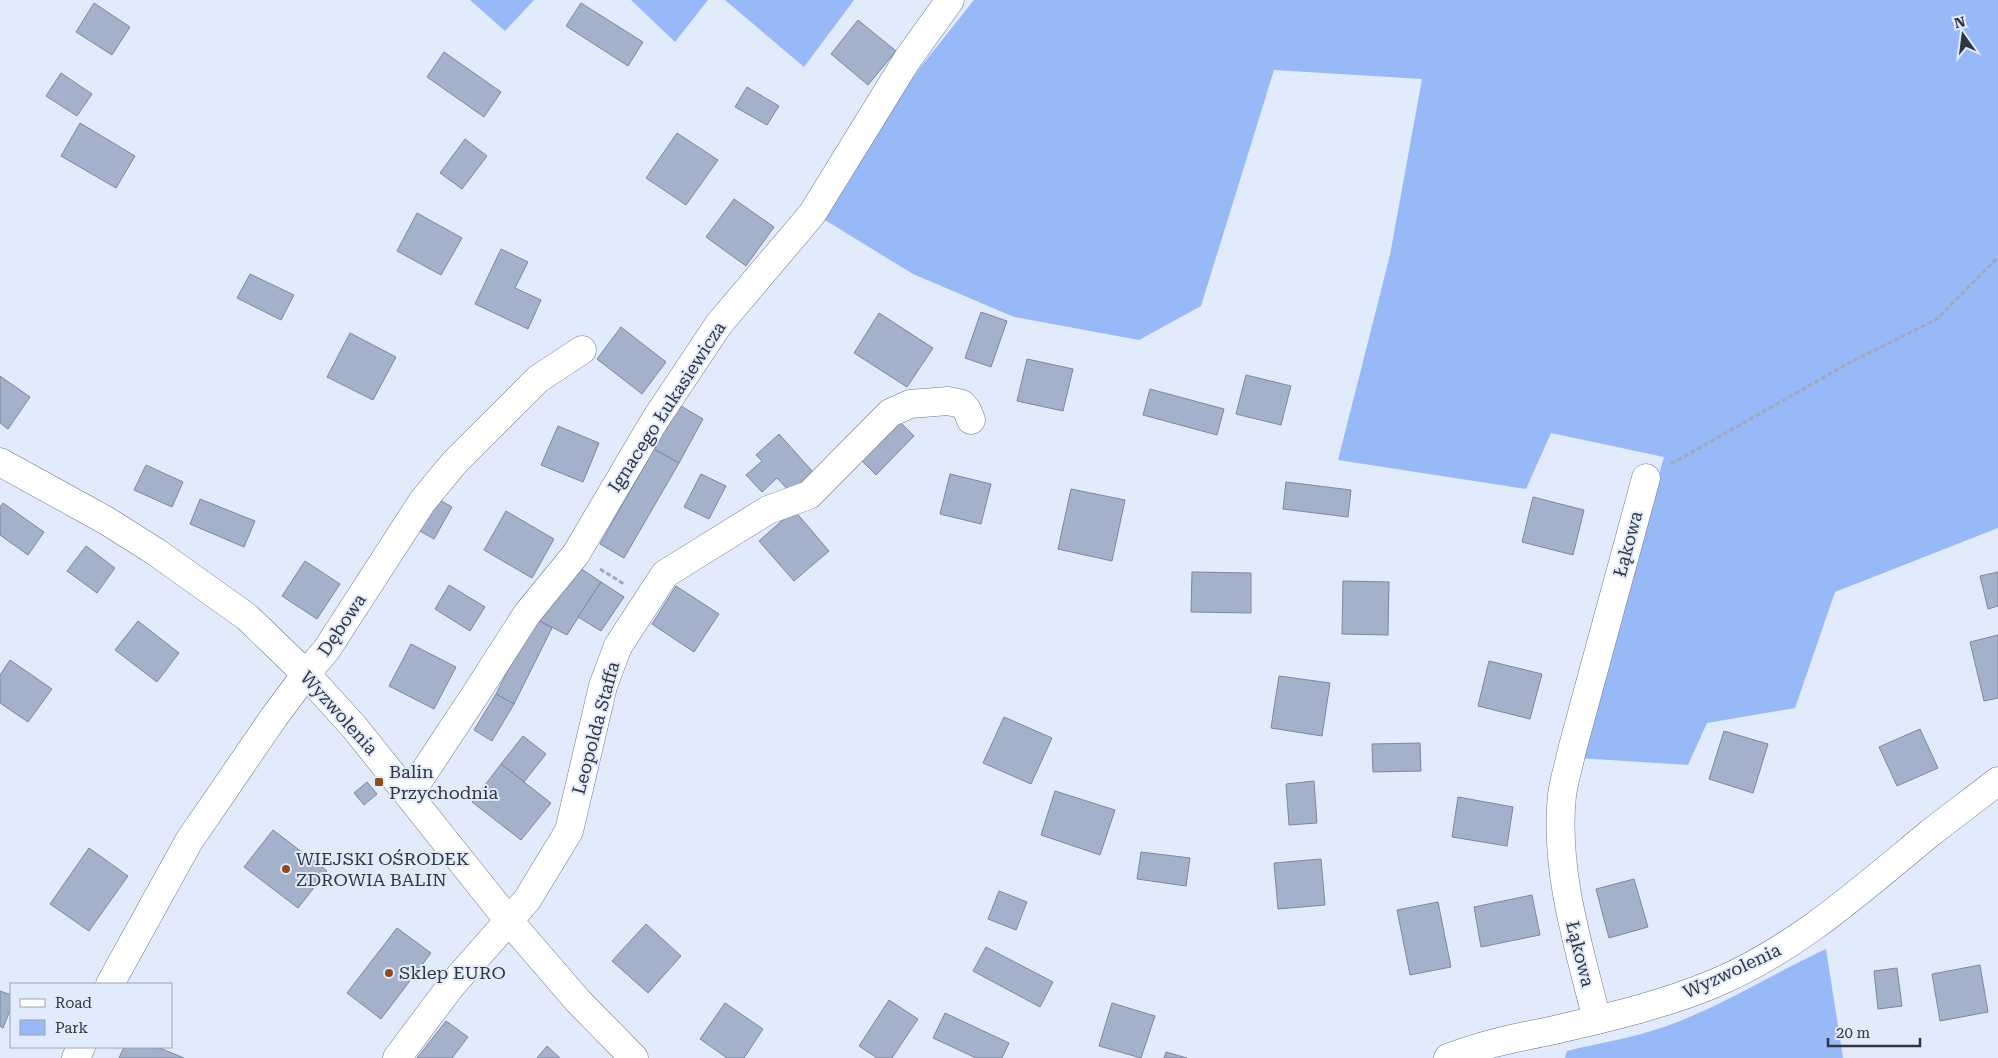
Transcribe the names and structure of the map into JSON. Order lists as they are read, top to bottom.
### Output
{
  "streets": {
    "street": [
      "Ignacego Łukasiewicza",
      "Łąkowa",
      "Dębowa",
      "Wyzwolenia",
      "Leopolda Staffa"
    ]
  },
  "crossings": [
    ["Ignacego Łukasiewicza", "Wyzwolenia"],
    ["Łąkowa", "Wyzwolenia"],
    ["Dębowa", "Wyzwolenia"],
    ["Wyzwolenia", "Leopolda Staffa"]
  ],
  "places": {
    "transit": ["Balin Przychodnia"],
    "other": ["WIEJSKI OŚRODEK ZDROWIA BALIN", "Sklep EURO"]
  },
  "legend": ["Road", "Park"],
  "scale_bar": "20 m",
  "north": "top"
}
